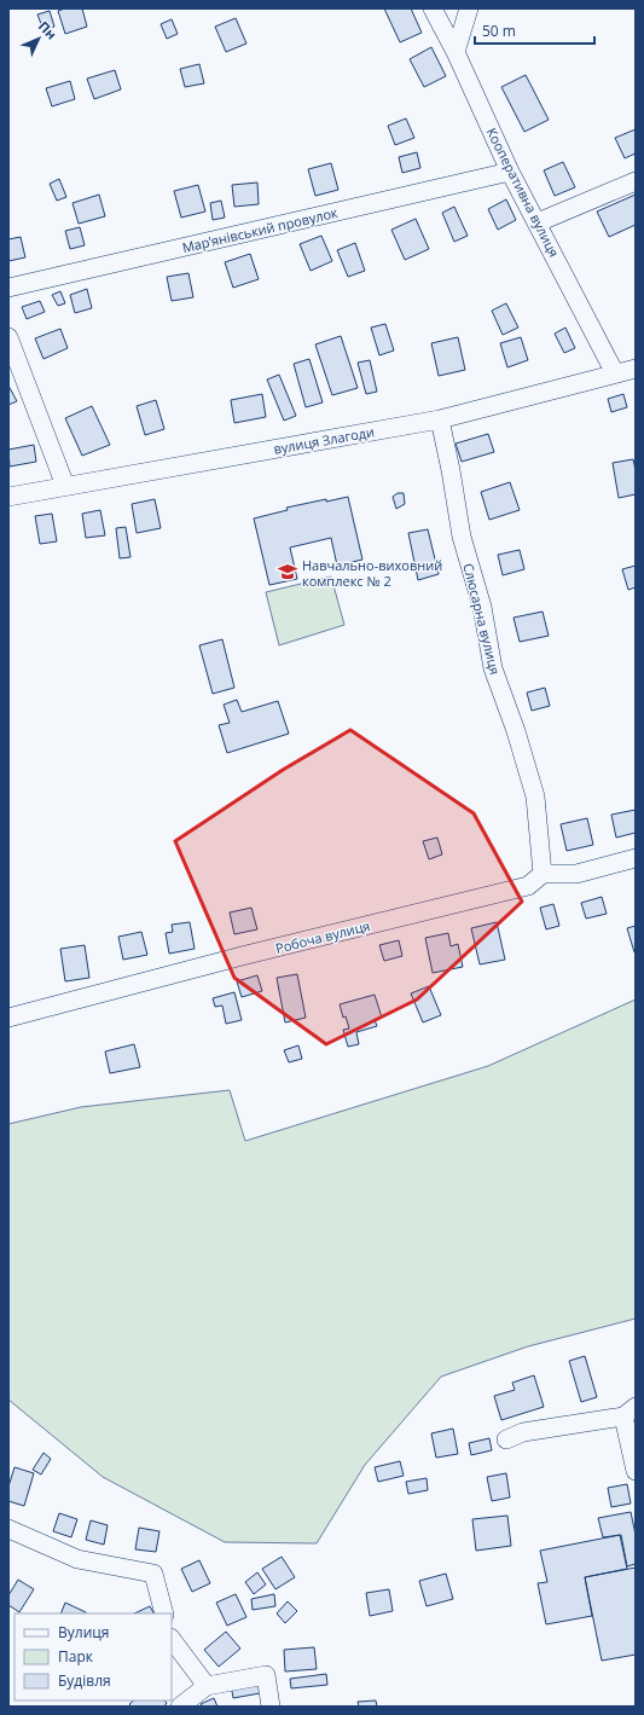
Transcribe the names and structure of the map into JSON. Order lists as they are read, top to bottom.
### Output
{
  "streets": {
    "street": [
      "Кооперативна вулиця",
      "Мар’янівський провулок",
      "вулиця Злагоди",
      "Слюсарна вулиця",
      "Робоча вулиця"
    ]
  },
  "crossings": [
    ["Кооперативна вулиця", "Мар’янівський провулок"],
    ["Кооперативна вулиця", "вулиця Злагоди"],
    ["вулиця Злагоди", "Слюсарна вулиця"],
    ["Слюсарна вулиця", "Робоча вулиця"]
  ],
  "places": {
    "school or university": ["Навчально-виховний комплекс № 2"]
  },
  "legend": ["Вулиця", "Парк", "Будівля"],
  "scale_bar": "50 m",
  "north": "top right"
}
